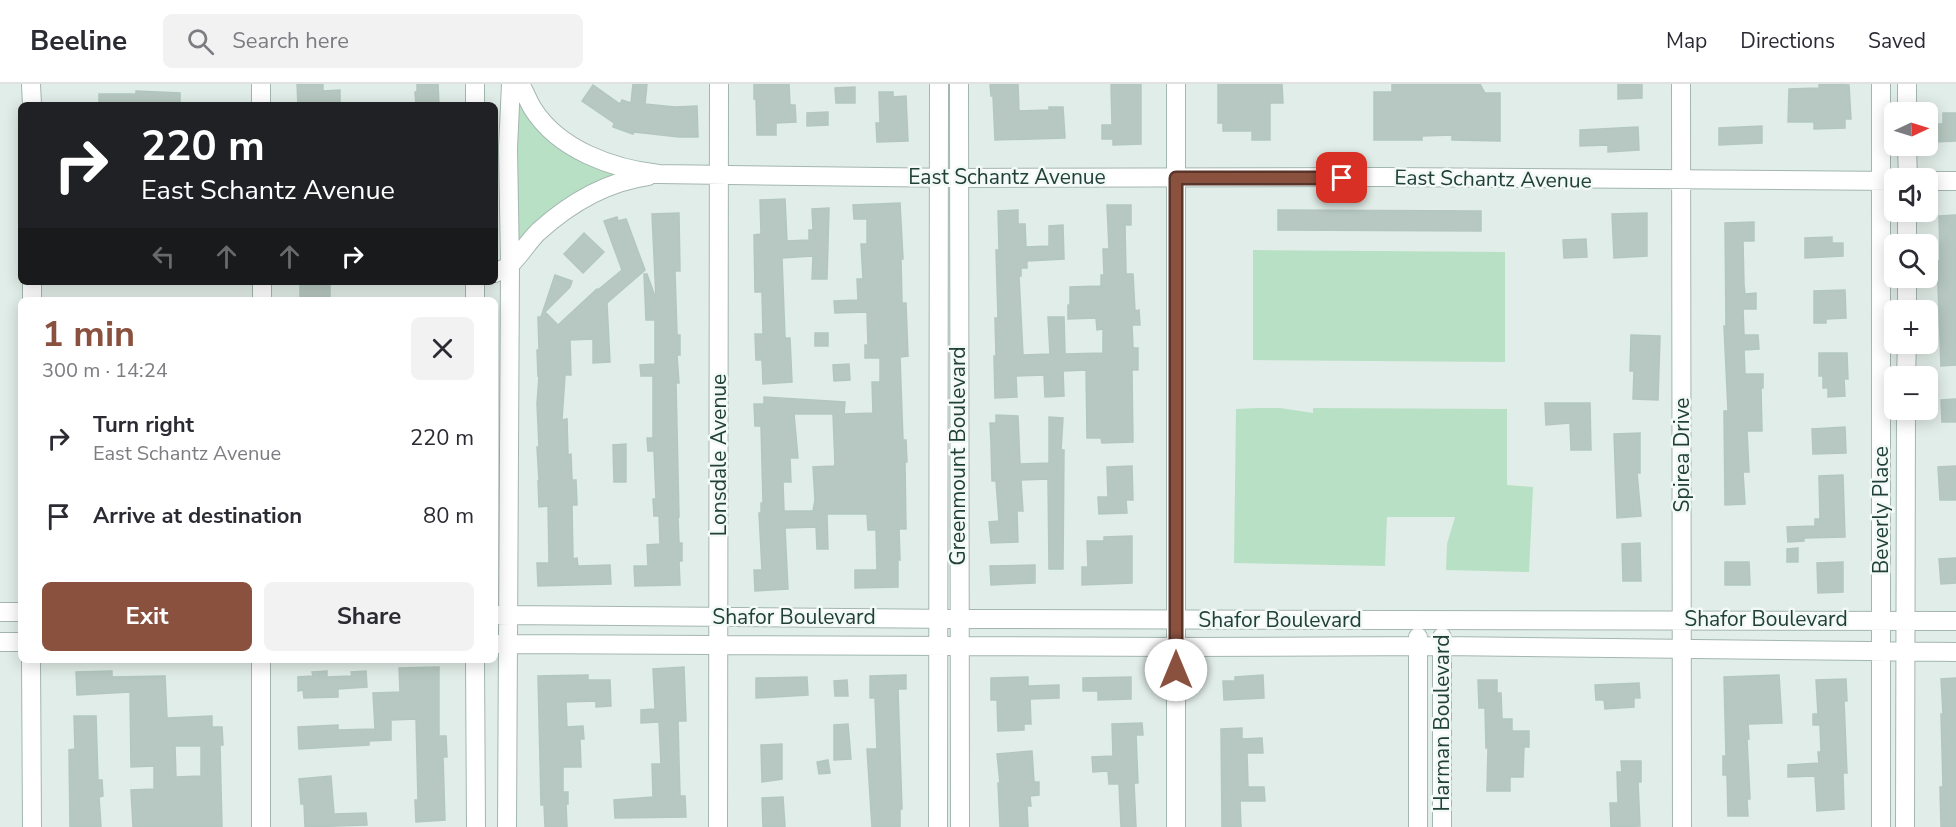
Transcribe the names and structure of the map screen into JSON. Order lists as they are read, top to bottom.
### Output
{
  "streets": {
    "street": [
      "East Schantz Avenue",
      "Lonsdale Avenue",
      "Spirea Drive",
      "Greenmount Boulevard",
      "Beverly Place",
      "Shafor Boulevard",
      "Harman Boulevard"
    ]
  },
  "crossings": [
    ["East Schantz Avenue", "Lonsdale Avenue"],
    ["East Schantz Avenue", "Spirea Drive"],
    ["East Schantz Avenue", "Greenmount Boulevard"],
    ["Lonsdale Avenue", "Shafor Boulevard"],
    ["Spirea Drive", "Shafor Boulevard"],
    ["Greenmount Boulevard", "Shafor Boulevard"],
    ["Beverly Place", "Shafor Boulevard"],
    ["Shafor Boulevard", "Harman Boulevard"]
  ],
  "north": "right",
  "page": {
    "header": "Beeline",
    "search": "Search here",
    "nav": ["Map", "Directions", "Saved"],
    "map_buttons": ["+", "−"],
    "turn": ["220 m", "East Schantz Avenue"],
    "heading": ["1 min", "300 m · 14:24"],
    "list": [
      {
        "name": "Turn right",
        "note": "East Schantz Avenue",
        "value": "220 m"
      },
      {
        "name": "Arrive at destination",
        "value": "80 m"
      }
    ],
    "buttons": ["Exit", "Share"]
  }
}
